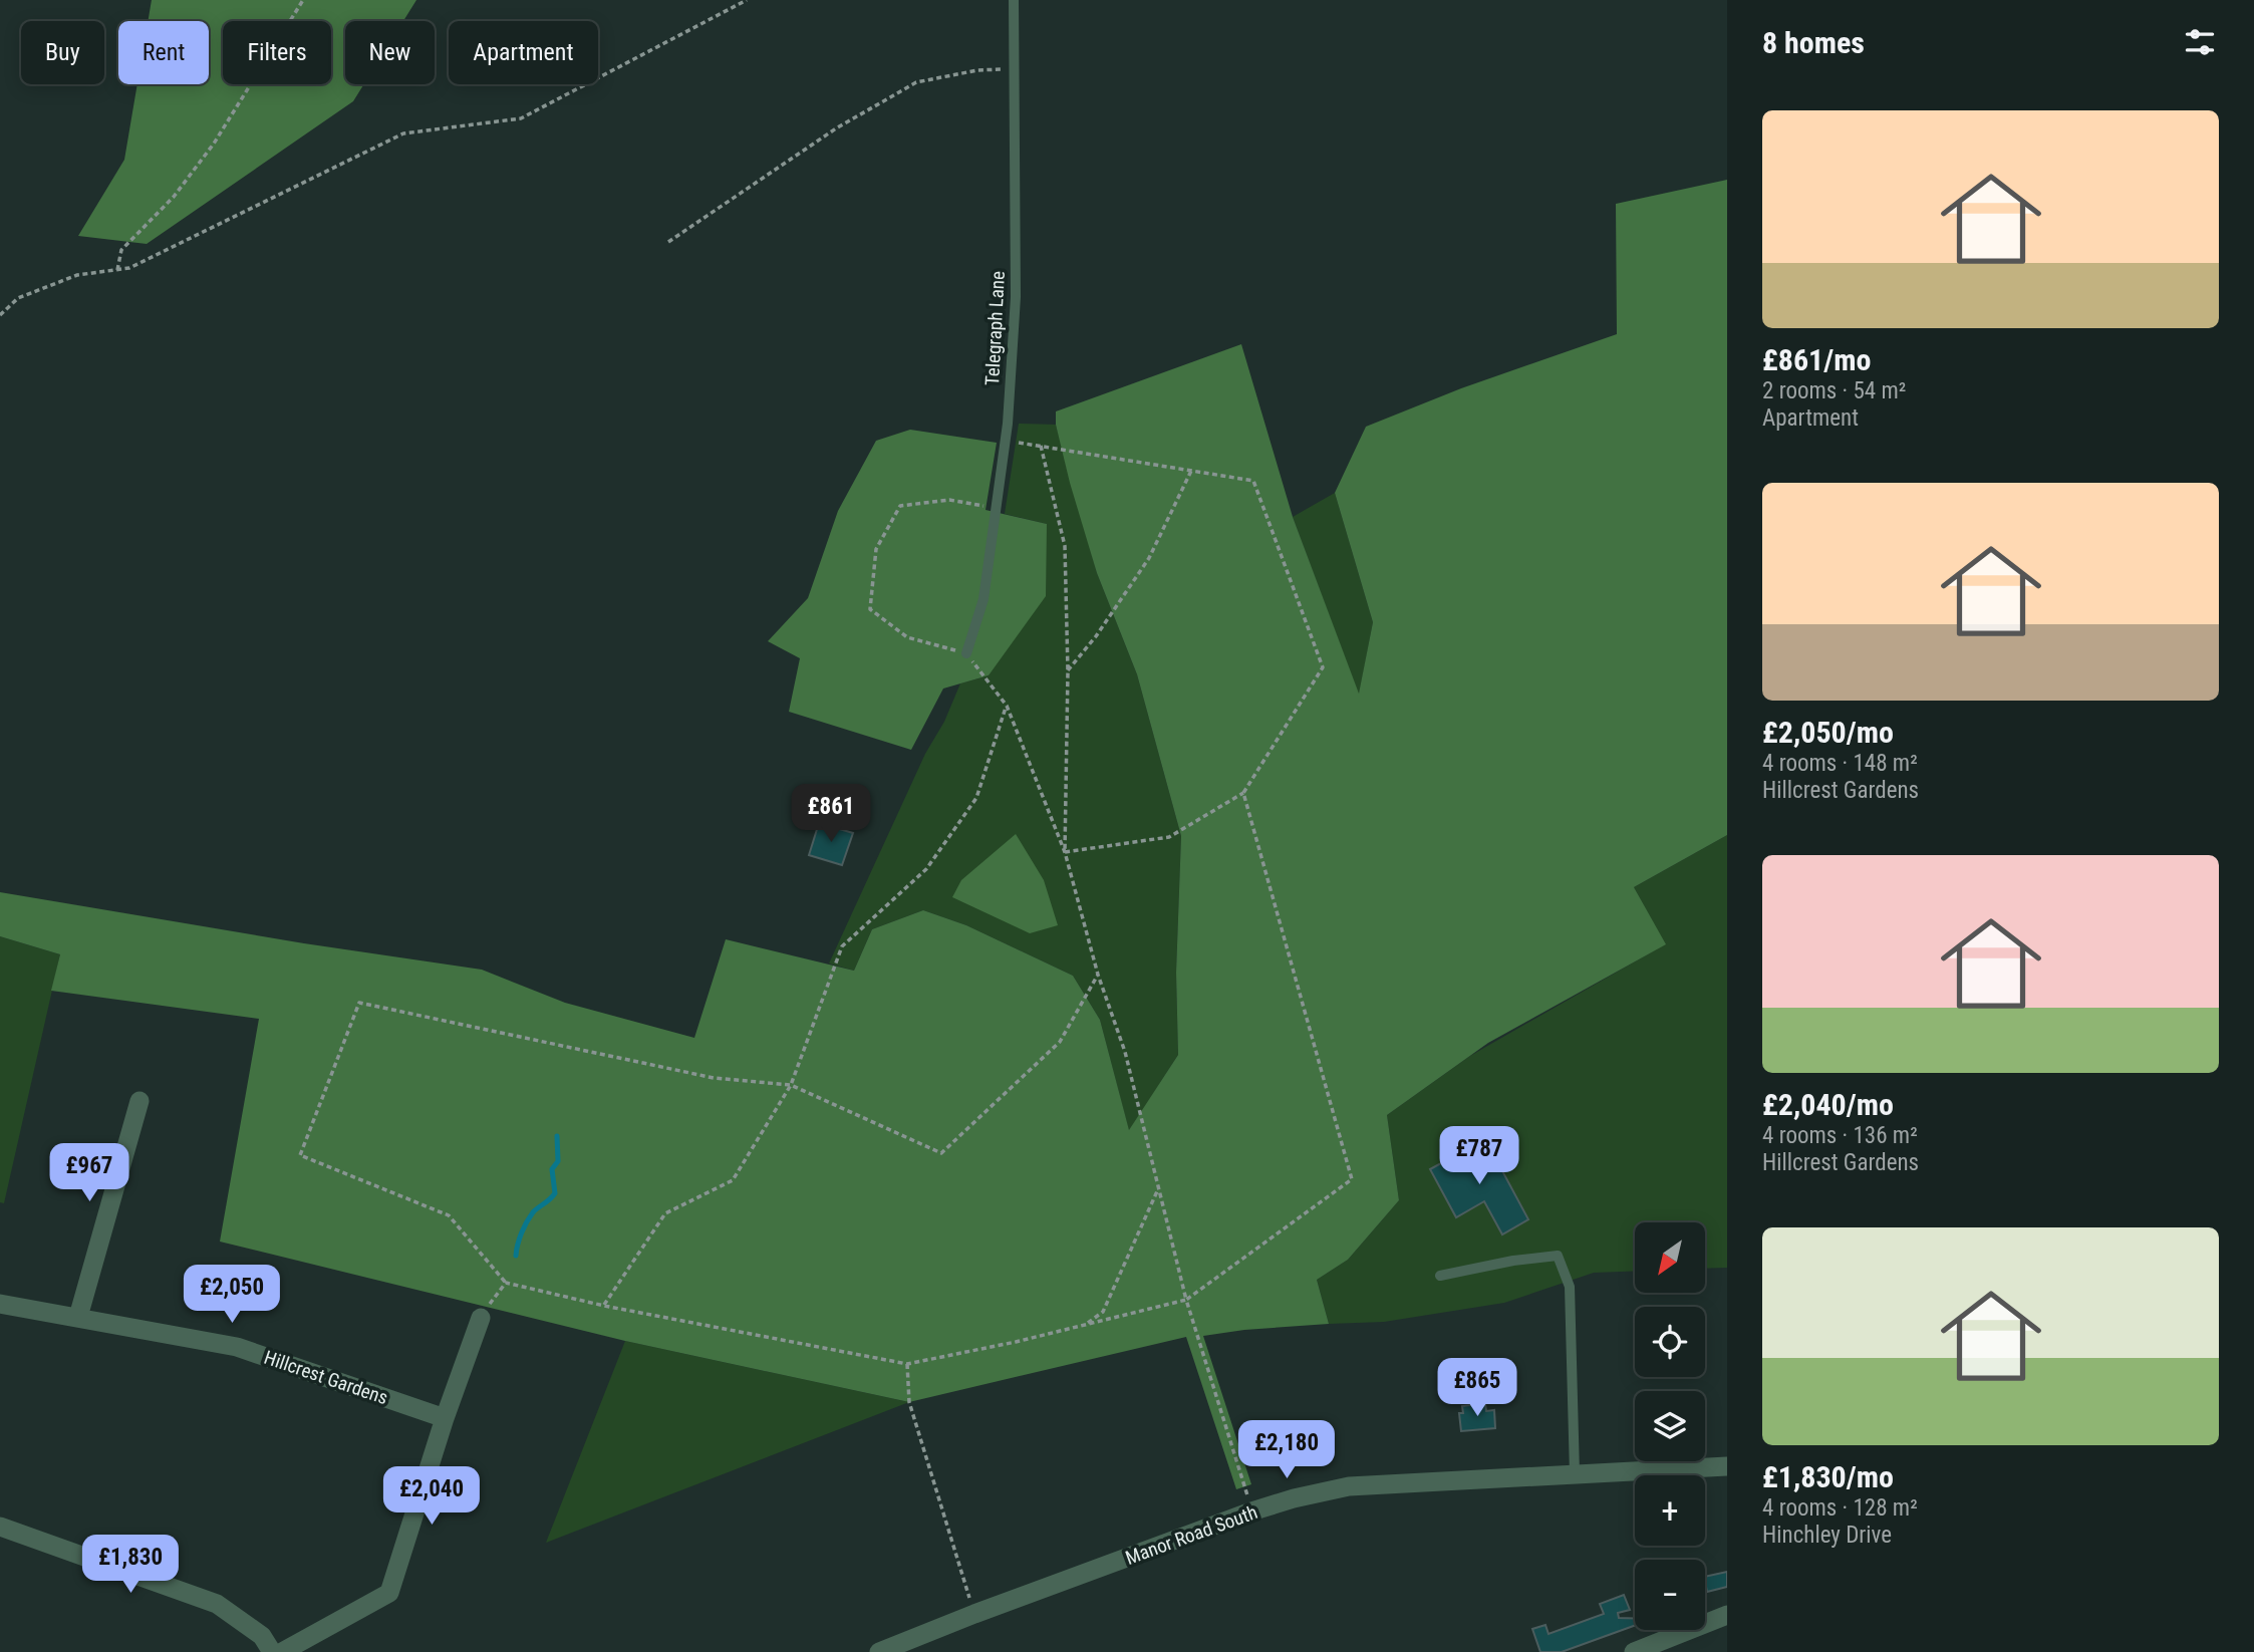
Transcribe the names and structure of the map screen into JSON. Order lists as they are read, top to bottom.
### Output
{
  "streets": {
    "street": ["Hillcrest Gardens", "Manor Road South"],
    "lane": ["Telegraph Lane"]
  },
  "north": "bottom left",
  "page": {
    "heading": "8 homes",
    "chip": [
      "Buy",
      "Rent",
      "Filters",
      "New",
      "Apartment"
    ],
    "list": [
      {
        "name": "£861/mo",
        "note": "2 rooms · 54 m² · Apartment"
      },
      {
        "name": "£2,050/mo",
        "note": "4 rooms · 148 m² · Hillcrest Gardens"
      },
      {
        "name": "£2,040/mo",
        "note": "4 rooms · 136 m² · Hillcrest Gardens"
      },
      {
        "name": "£1,830/mo",
        "note": "4 rooms · 128 m² · Hinchley Drive"
      }
    ],
    "price": [
      "£861",
      "£787",
      "£967",
      "£2,050",
      "£865",
      "£2,180",
      "£2,040",
      "£1,830"
    ],
    "map_buttons": ["+", "−"]
  }
}
